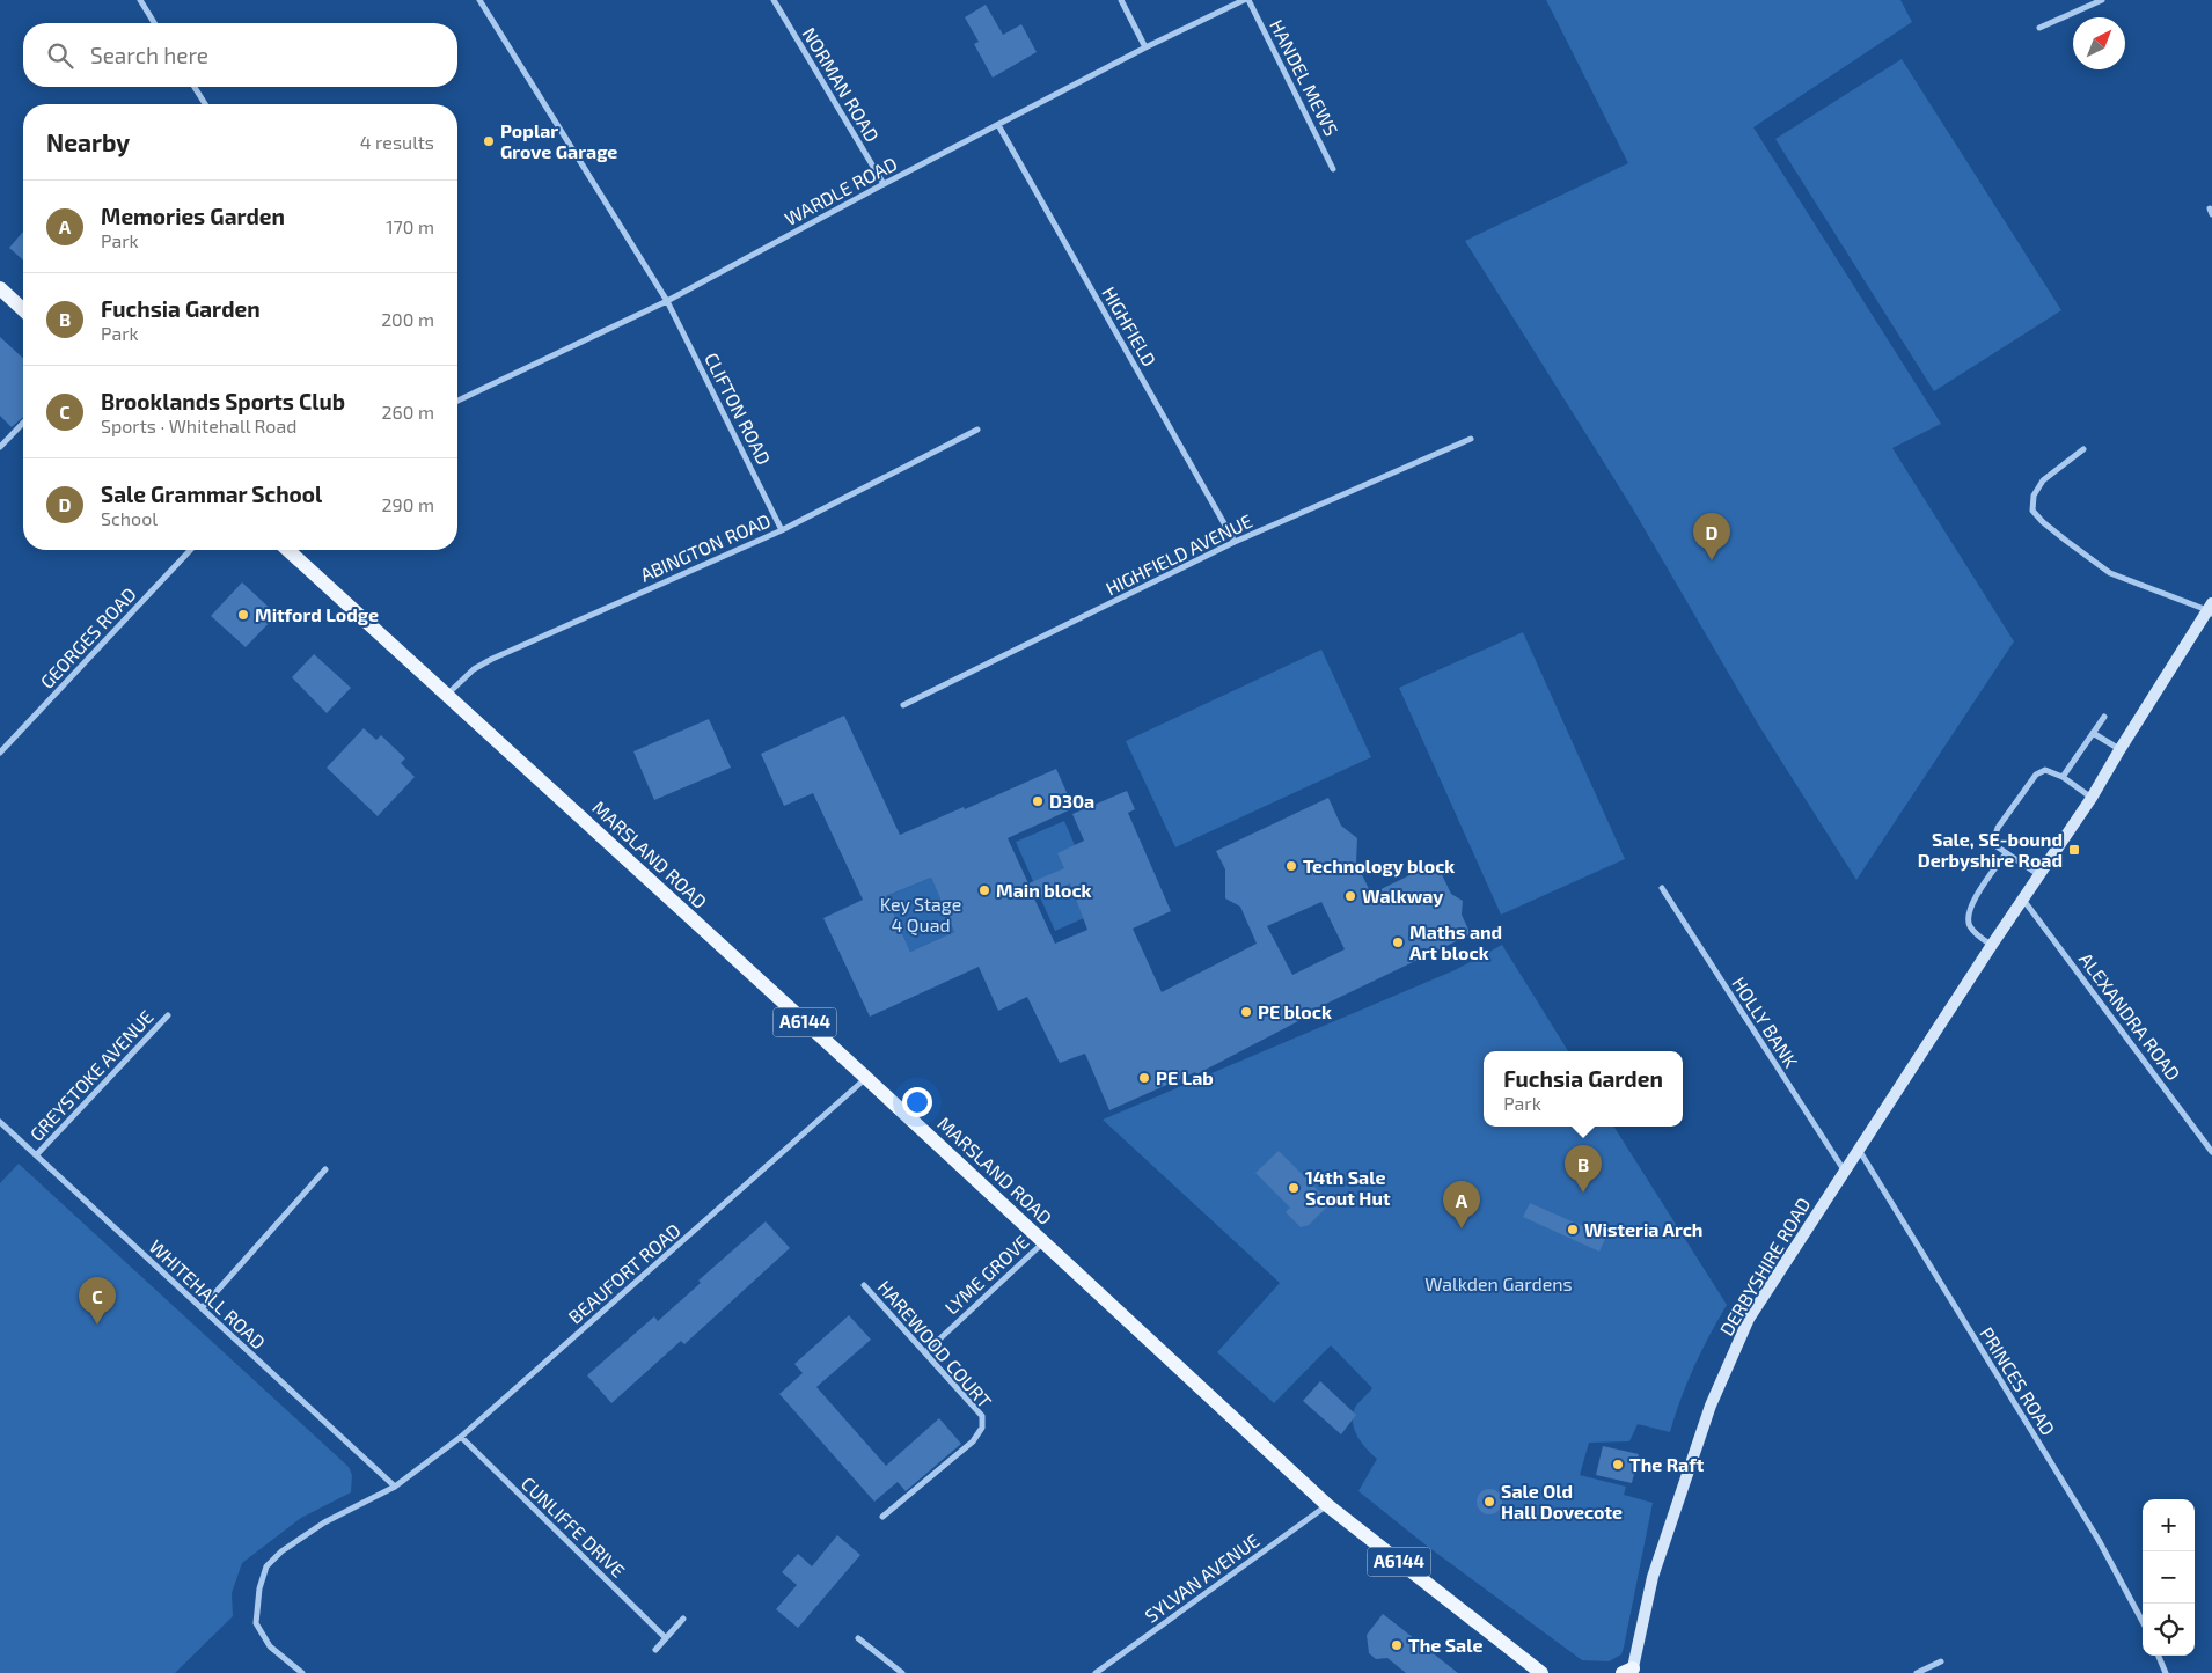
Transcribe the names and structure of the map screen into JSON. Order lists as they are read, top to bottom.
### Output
{
  "streets": {
    "main road": ["MARSLAND ROAD", "A6144"],
    "street": [
      "HANDEL MEWS",
      "NORMAN ROAD",
      "WARDLE ROAD",
      "HIGHFIELD",
      "CLIFTON ROAD",
      "ABINGTON ROAD",
      "HIGHFIELD AVENUE",
      "GEORGES ROAD",
      "ALEXANDRA ROAD",
      "HOLLY BANK",
      "GREYSTOKE AVENUE",
      "DERBYSHIRE ROAD",
      "BEAUFORT ROAD",
      "LYME GROVE",
      "WHITEHALL ROAD",
      "HAREWOOD COURT",
      "PRINCES ROAD",
      "CUNLIFFE DRIVE",
      "SYLVAN AVENUE"
    ]
  },
  "crossings": [
    ["NORMAN ROAD", "WARDLE ROAD"],
    ["WARDLE ROAD", "HIGHFIELD"],
    ["WARDLE ROAD", "CLIFTON ROAD"],
    ["HIGHFIELD", "HIGHFIELD AVENUE"],
    ["CLIFTON ROAD", "ABINGTON ROAD"],
    ["ABINGTON ROAD", "MARSLAND ROAD"],
    ["MARSLAND ROAD", "BEAUFORT ROAD"],
    ["MARSLAND ROAD", "LYME GROVE"],
    ["MARSLAND ROAD", "SYLVAN AVENUE"],
    ["ALEXANDRA ROAD", "DERBYSHIRE ROAD"],
    ["HOLLY BANK", "DERBYSHIRE ROAD"],
    ["GREYSTOKE AVENUE", "WHITEHALL ROAD"],
    ["DERBYSHIRE ROAD", "PRINCES ROAD"],
    ["BEAUFORT ROAD", "WHITEHALL ROAD"],
    ["BEAUFORT ROAD", "CUNLIFFE DRIVE"],
    ["LYME GROVE", "HAREWOOD COURT"]
  ],
  "parks": ["Key Stage 4 Quad", "Walkden Gardens"],
  "places": {
    "other": [
      "Poplar Grove Garage",
      "Mitford Lodge",
      "D30a",
      "Technology block",
      "Main block",
      "Walkway",
      "Maths and Art block",
      "PE block",
      "PE Lab",
      "14th Sale Scout Hut",
      "Wisteria Arch",
      "The Raft",
      "Sale Old Hall Dovecote",
      "The Sale"
    ],
    "transit": ["Sale, SE-bound Derbyshire Road"]
  },
  "north": "top right",
  "page": {
    "search": "Search here",
    "heading": ["Nearby", "4 results"],
    "list": [
      {
        "mark": "A",
        "name": "Memories Garden",
        "note": "Park",
        "value": "170 m"
      },
      {
        "mark": "B",
        "name": "Fuchsia Garden",
        "note": "Park",
        "value": "200 m"
      },
      {
        "mark": "C",
        "name": "Brooklands Sports Club",
        "note": "Sports · Whitehall Road",
        "value": "260 m"
      },
      {
        "mark": "D",
        "name": "Sale Grammar School",
        "note": "School",
        "value": "290 m"
      }
    ],
    "pins": [
      "D",
      "B",
      "A",
      "C"
    ],
    "popup": ["Fuchsia Garden", "Park"],
    "map_buttons": ["+", "−"]
  }
}
